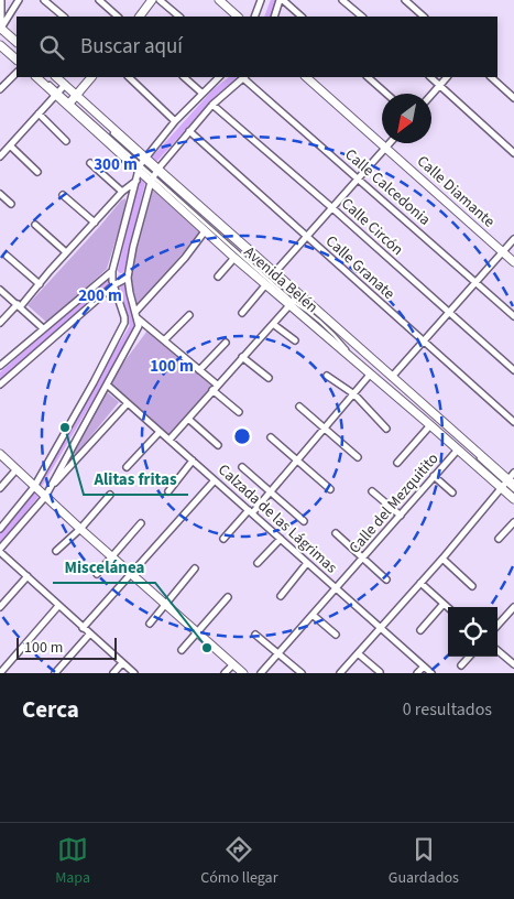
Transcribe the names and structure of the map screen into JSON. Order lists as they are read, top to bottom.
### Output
{
  "streets": {
    "main road": ["Calle Diamante", "Avenida Belén"],
    "street": [
      "Calle Calcedonia",
      "Calle Circón",
      "Calle Granate",
      "Calle del Mezquitito",
      "Calzada de las Lágrimas"
    ]
  },
  "crossings": [
    ["Avenida Belén", "Calle del Mezquitito"],
    ["Calle del Mezquitito", "Calzada de las Lágrimas"]
  ],
  "places": ["Alitas fritas", "Miscelánea"],
  "scale_bar": "100 m",
  "north": "bottom left",
  "page": {
    "search": "Buscar aquí",
    "scale": "100 m",
    "heading": ["Cerca", "0 resultados"],
    "nav": ["Mapa", "Cómo llegar", "Guardados"]
  },
  "rings": ["300 m", "200 m", "100 m"]
}
